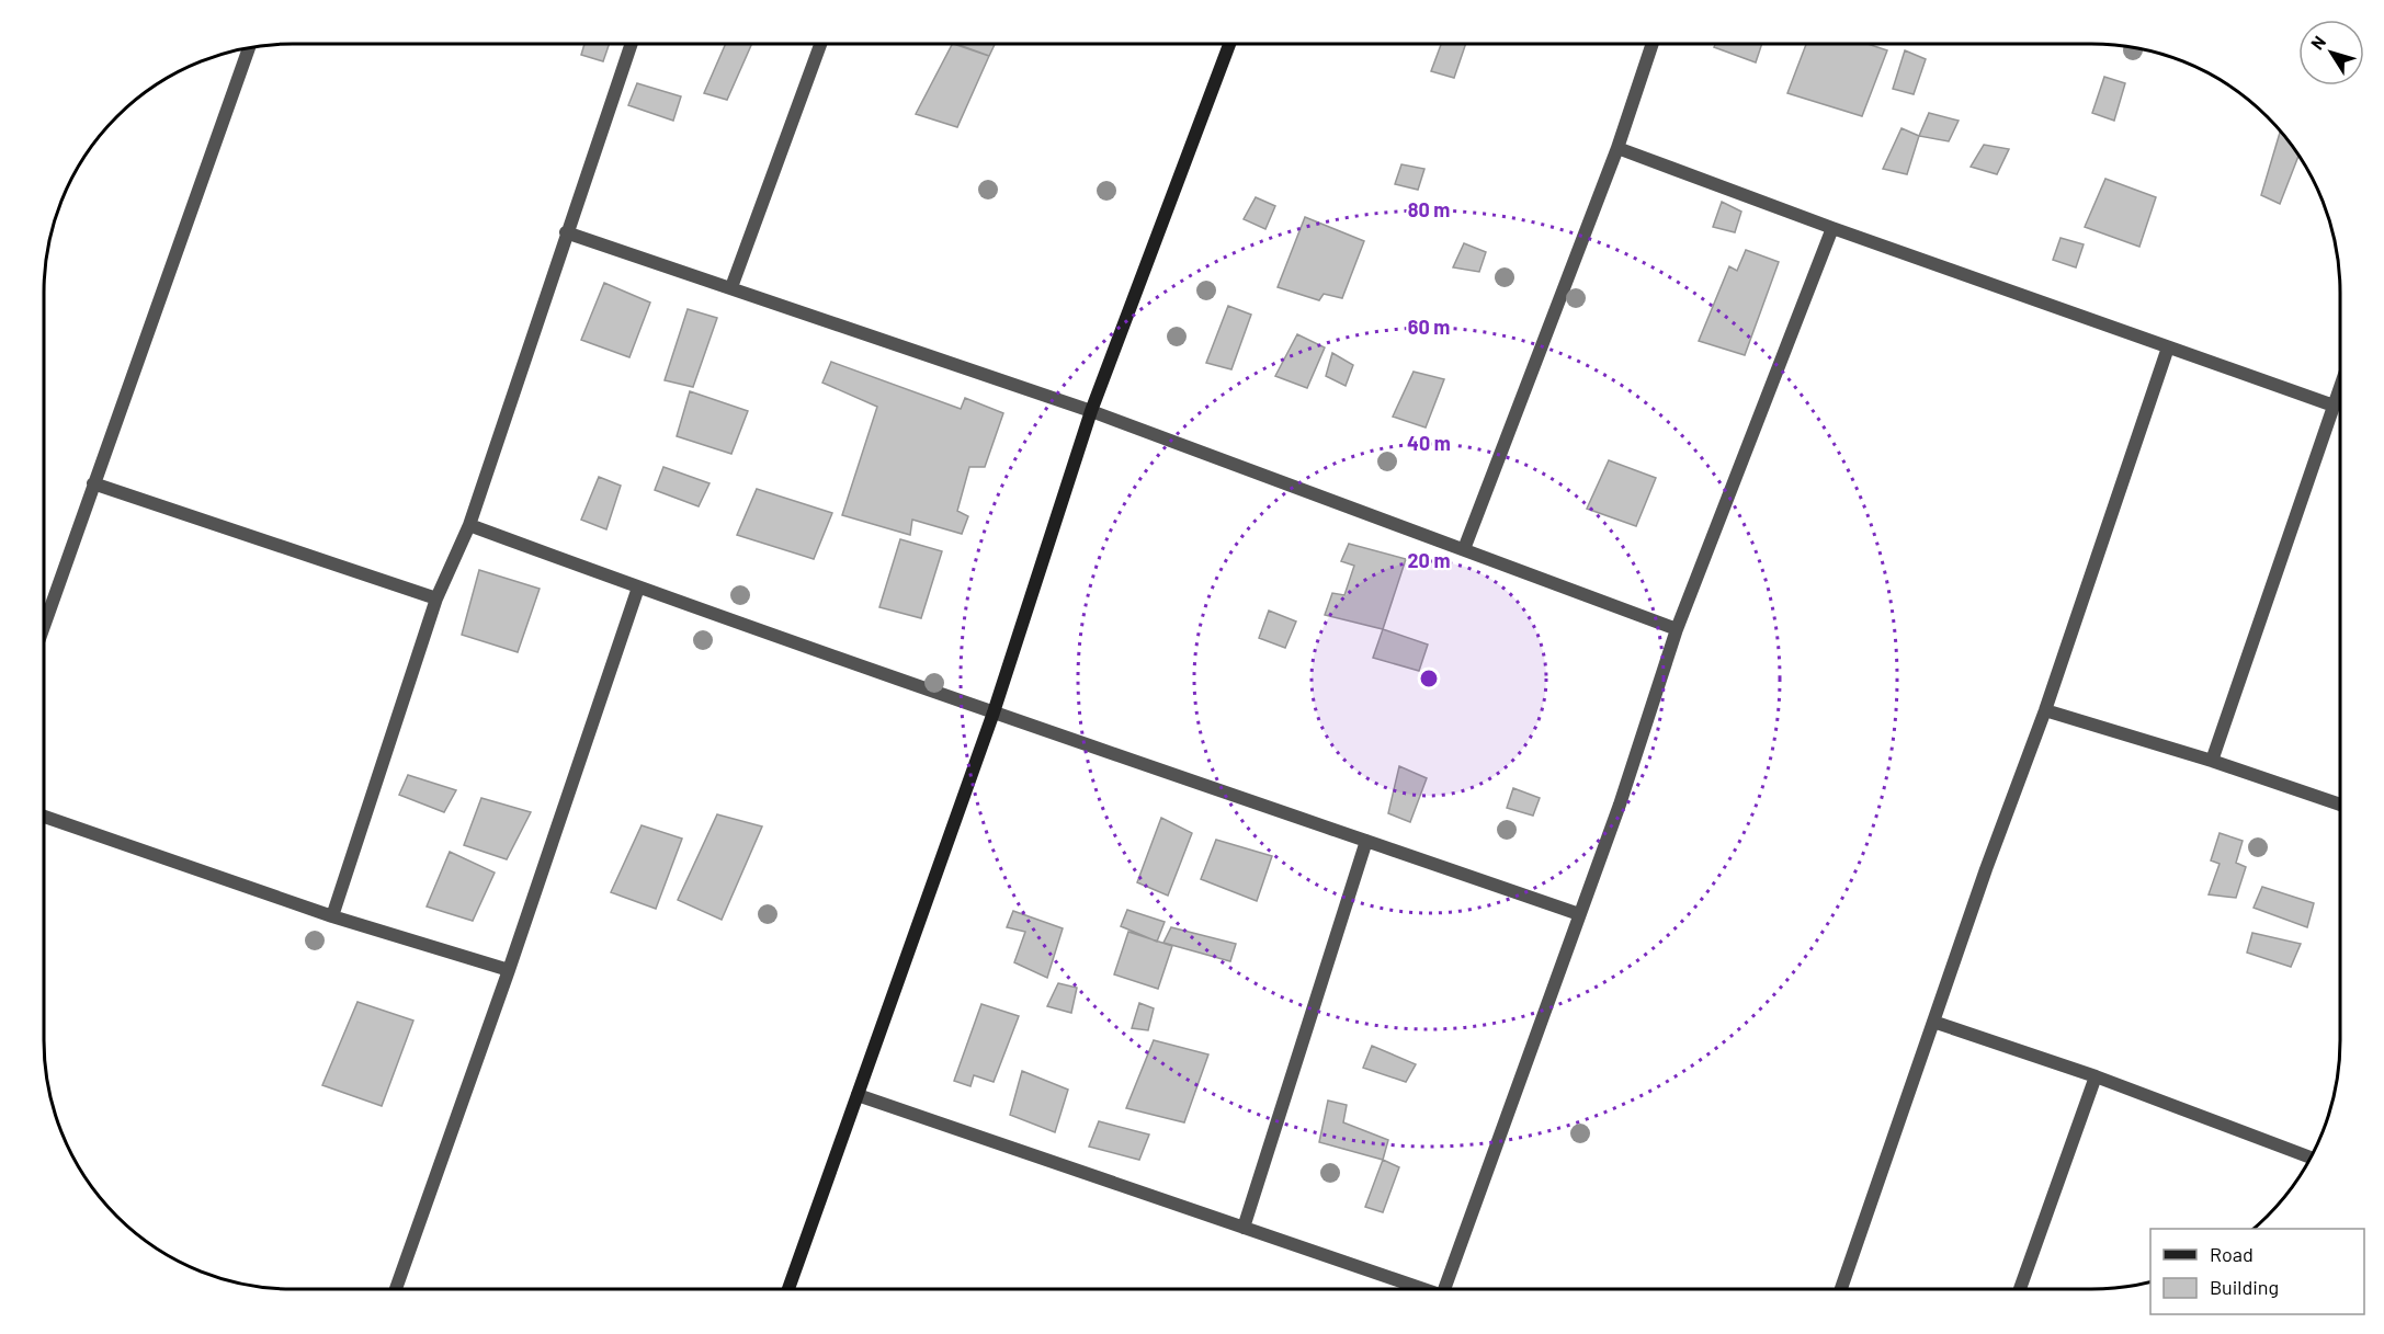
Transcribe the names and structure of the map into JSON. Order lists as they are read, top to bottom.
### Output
{
  "legend": ["Road", "Building"],
  "north": "top left",
  "rings": [
    "80 m",
    "60 m",
    "40 m",
    "20 m"
  ]
}
